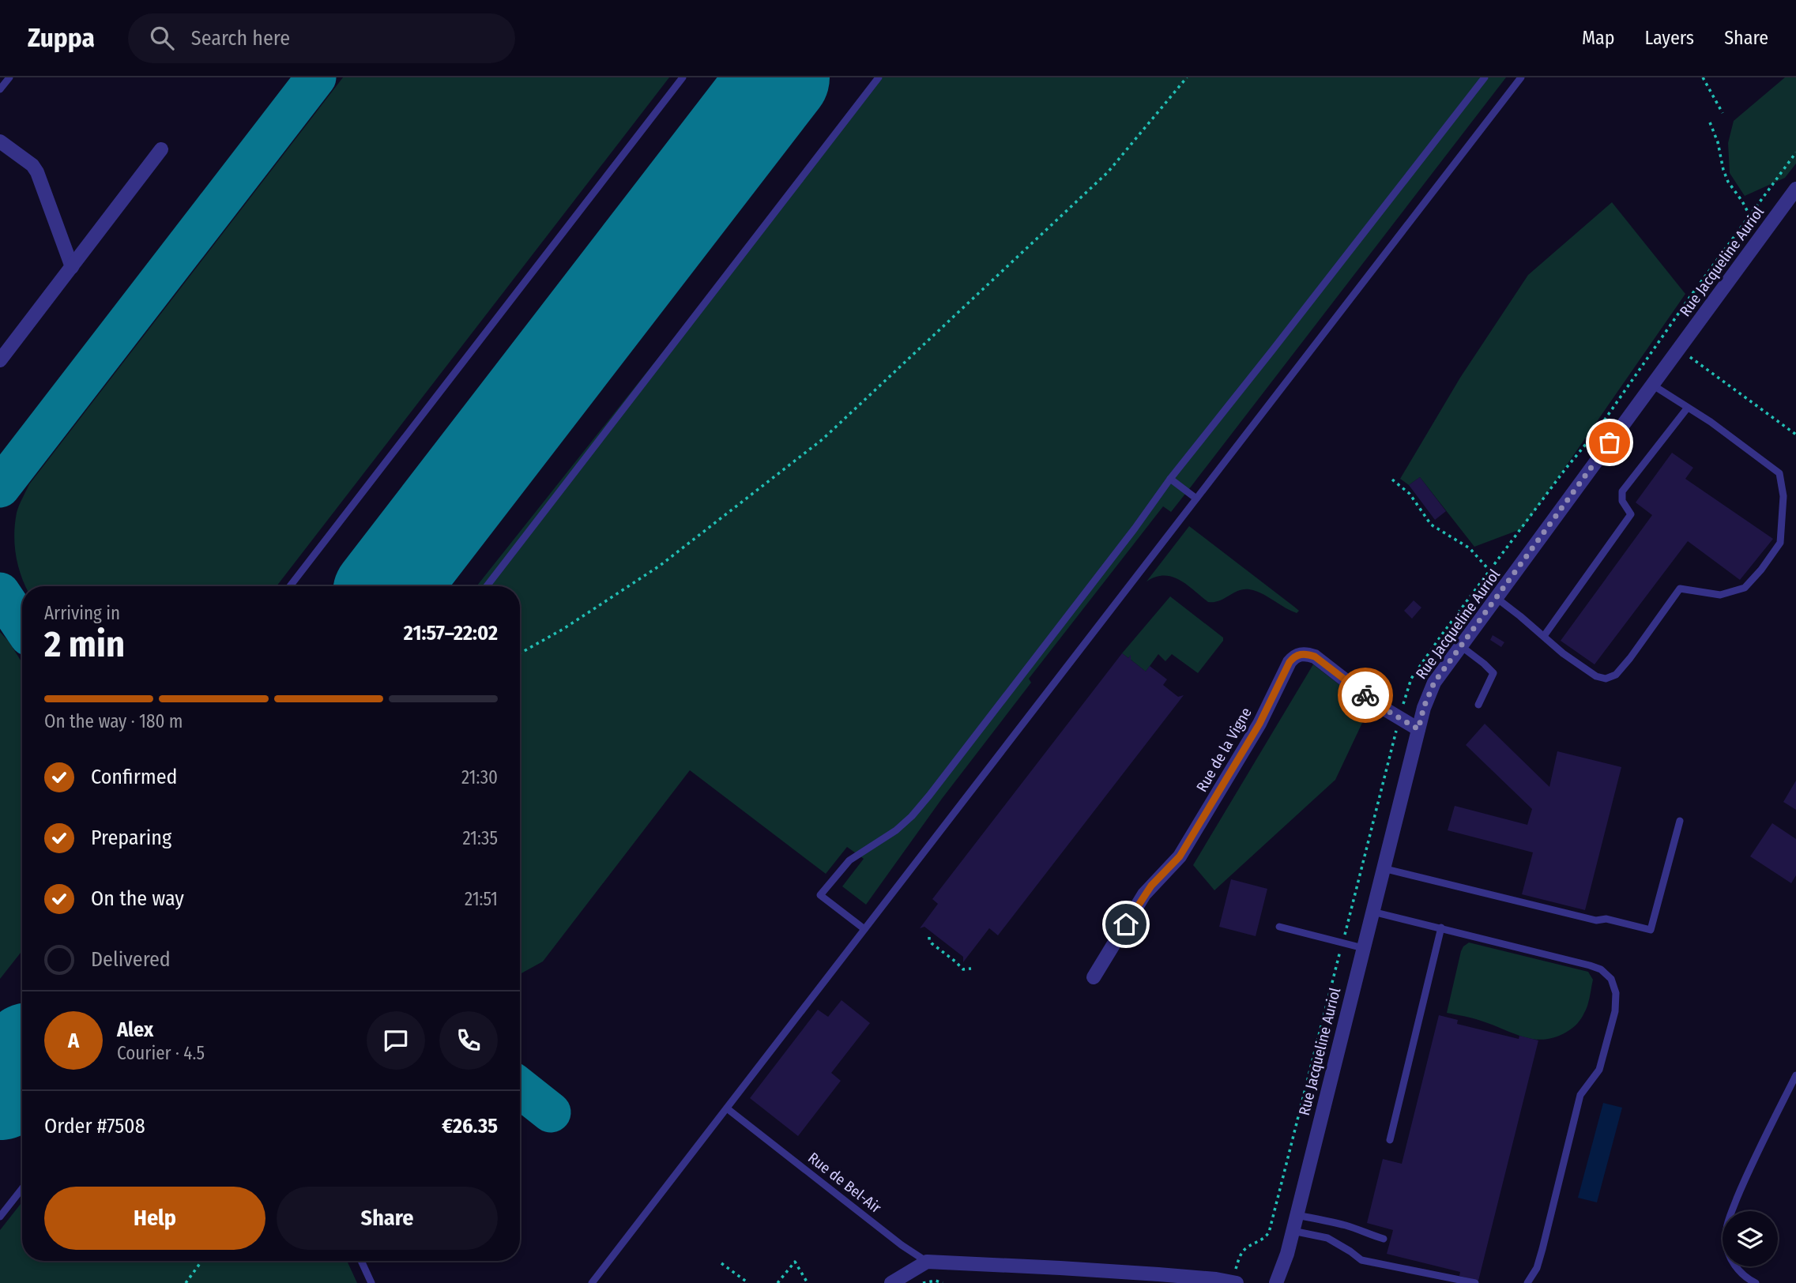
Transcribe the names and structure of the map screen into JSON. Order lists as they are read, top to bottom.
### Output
{
  "streets": {
    "street": ["Rue Jacqueline Auriol", "Rue de la Vigne"],
    "lane": ["Rue de Bel-Air"]
  },
  "crossings": [
    ["Rue Jacqueline Auriol", "Rue de la Vigne"]
  ],
  "page": {
    "header": "Zuppa",
    "search": "Search here",
    "nav": ["Map", "Layers", "Share"],
    "heading": ["2 min", "Arriving in", "21:57–22:02"],
    "panel": [
      "Alex",
      "Courier · 4.5",
      "Order #7508",
      "€26.35"
    ],
    "bar": "On the way · 180 m",
    "list": [
      ["Confirmed", "21:30"],
      ["Preparing", "21:35"],
      ["On the way", "21:51"],
      "Delivered"
    ],
    "round": "A",
    "buttons": ["Help", "Share"]
  }
}
